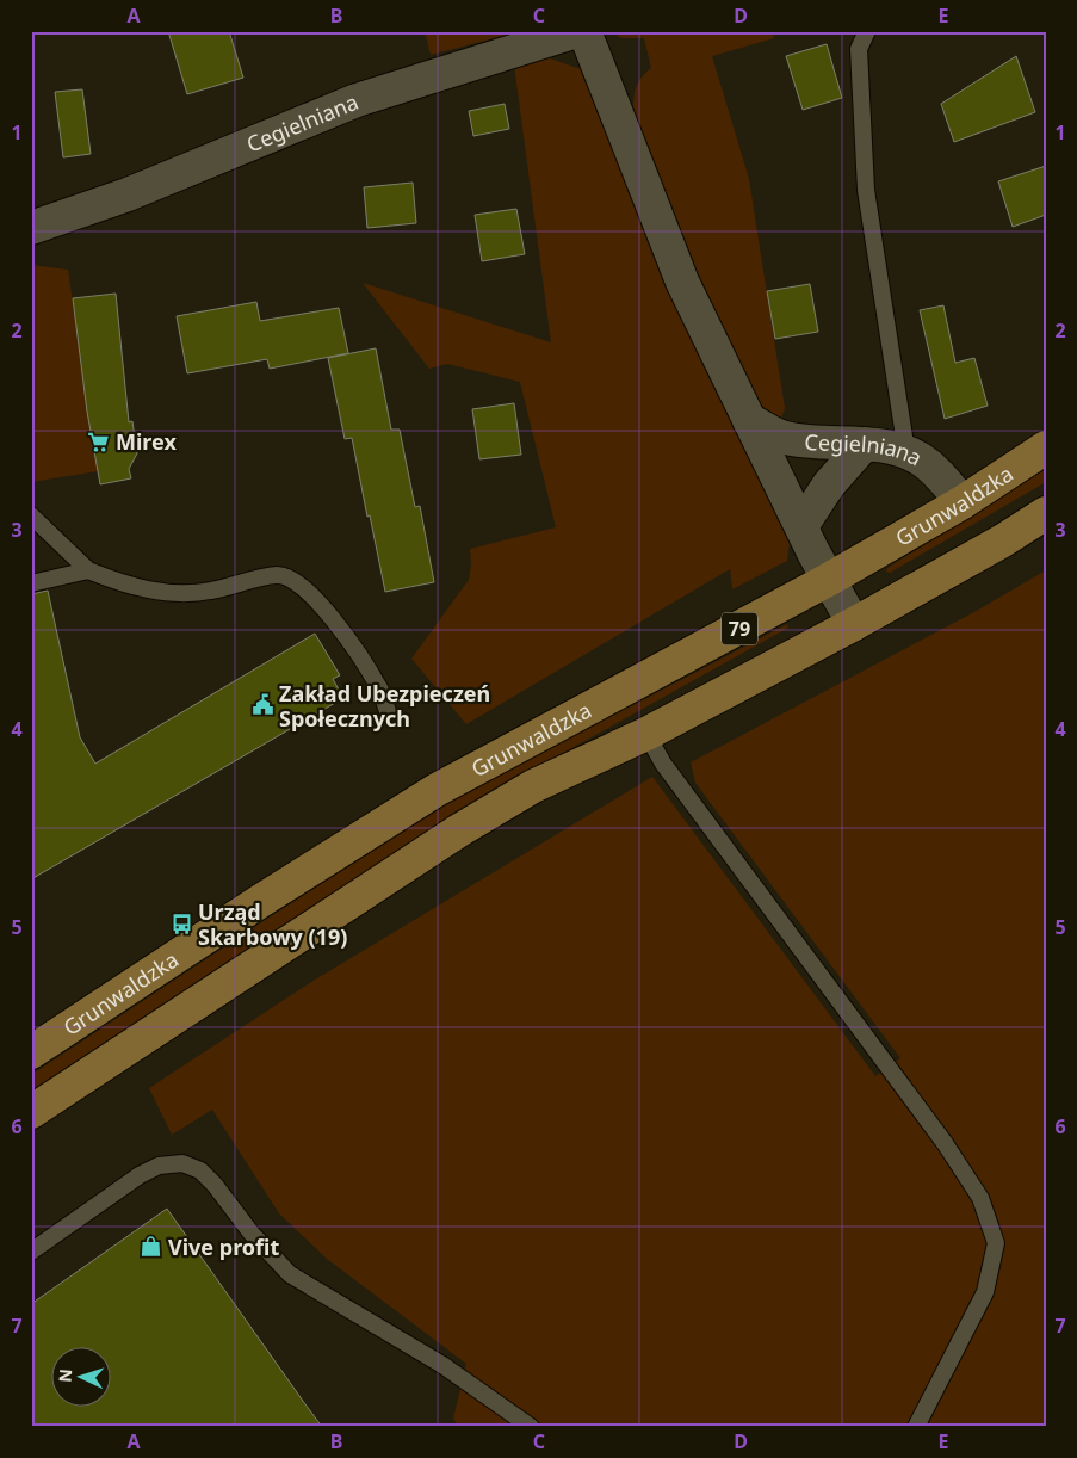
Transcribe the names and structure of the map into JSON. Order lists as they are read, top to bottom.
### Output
{
  "streets": {
    "main road": ["Grunwaldzka", "79"],
    "street": ["Cegielniana"]
  },
  "crossings": [
    ["Cegielniana", "Grunwaldzka"]
  ],
  "places": {
    "supermarket": ["Mirex"],
    "public building": ["Zakład Ubezpieczeń Społecznych"],
    "bus stop": ["Urząd Skarbowy (19)"],
    "shop": ["Vive profit"]
  },
  "north": "left",
  "grid": {
    "columns": [
      "A",
      "B",
      "C",
      "D",
      "E"
    ],
    "rows": [
      "1",
      "2",
      "3",
      "4",
      "5",
      "6",
      "7"
    ]
  }
}
